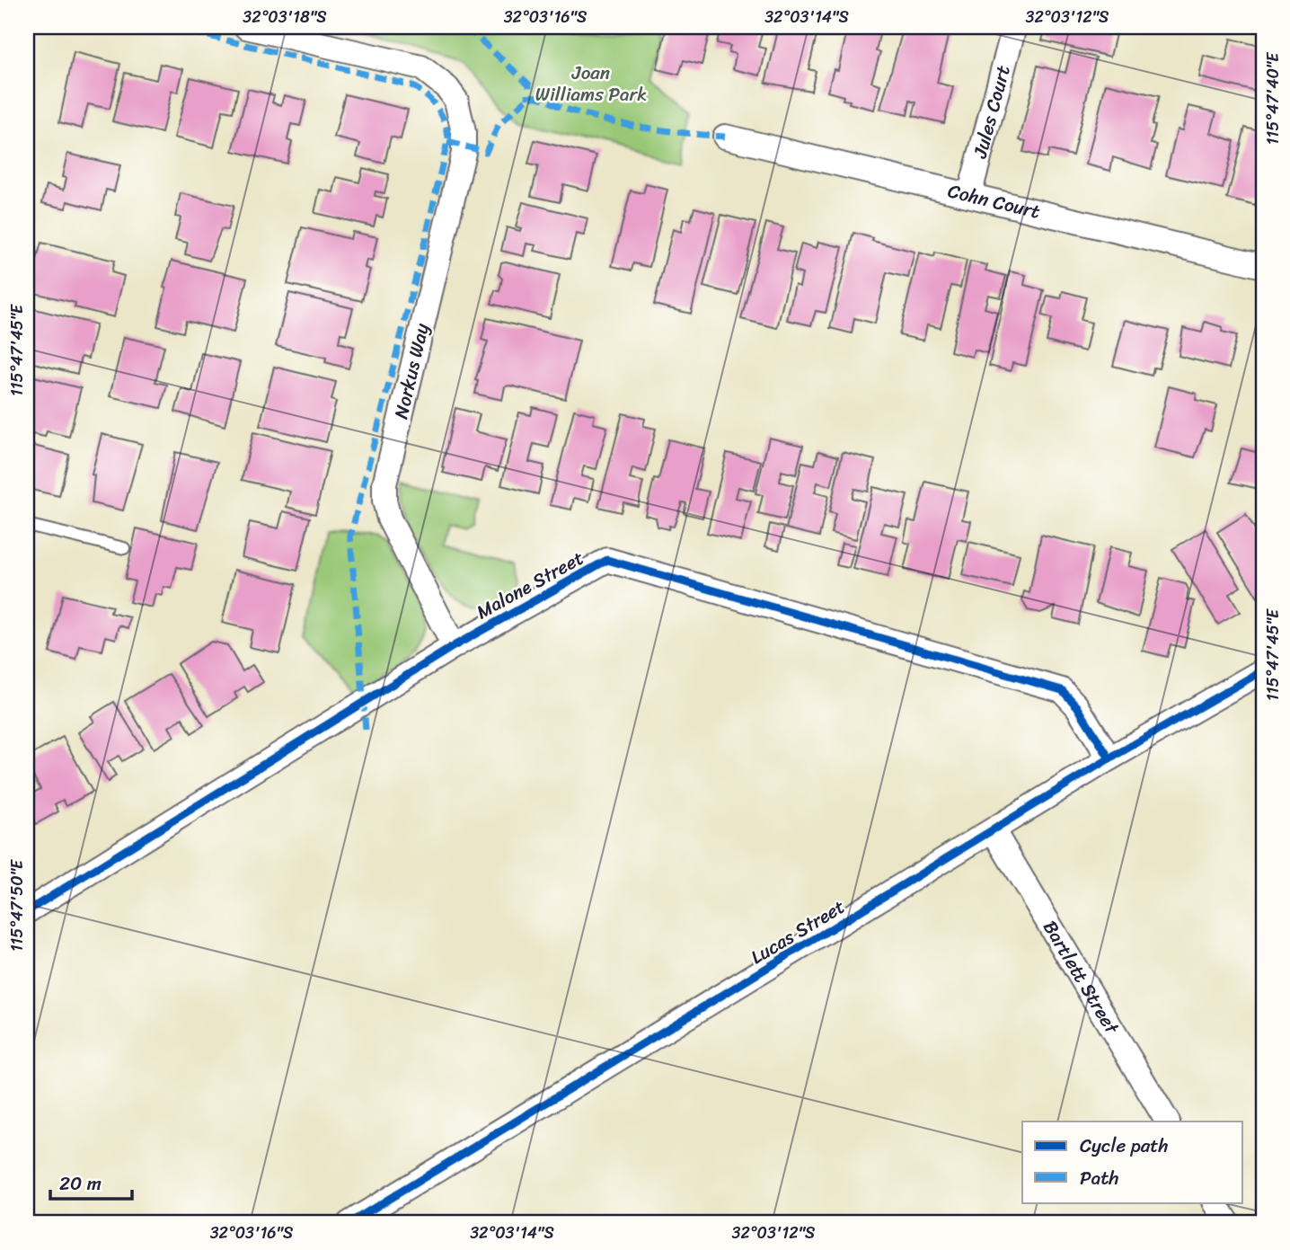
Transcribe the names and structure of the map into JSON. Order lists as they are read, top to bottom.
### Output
{
  "streets": {
    "street": [
      "Jules Court",
      "Cohn Court",
      "Norkus Way",
      "Malone Street",
      "Lucas Street",
      "Bartlett Street"
    ]
  },
  "crossings": [
    ["Jules Court", "Cohn Court"],
    ["Norkus Way", "Malone Street"],
    ["Malone Street", "Lucas Street"],
    ["Lucas Street", "Bartlett Street"]
  ],
  "parks": ["Joan Williams Park"],
  "legend": ["Cycle path", "Path"],
  "scale_bar": "20 m",
  "coordinates": [
    "32°03'18\"S",
    "32°03'16\"S",
    "32°03'14\"S",
    "32°03'12\"S",
    "115°47'40\"E",
    "115°47'45\"E",
    "115°47'50\"E"
  ]
}
